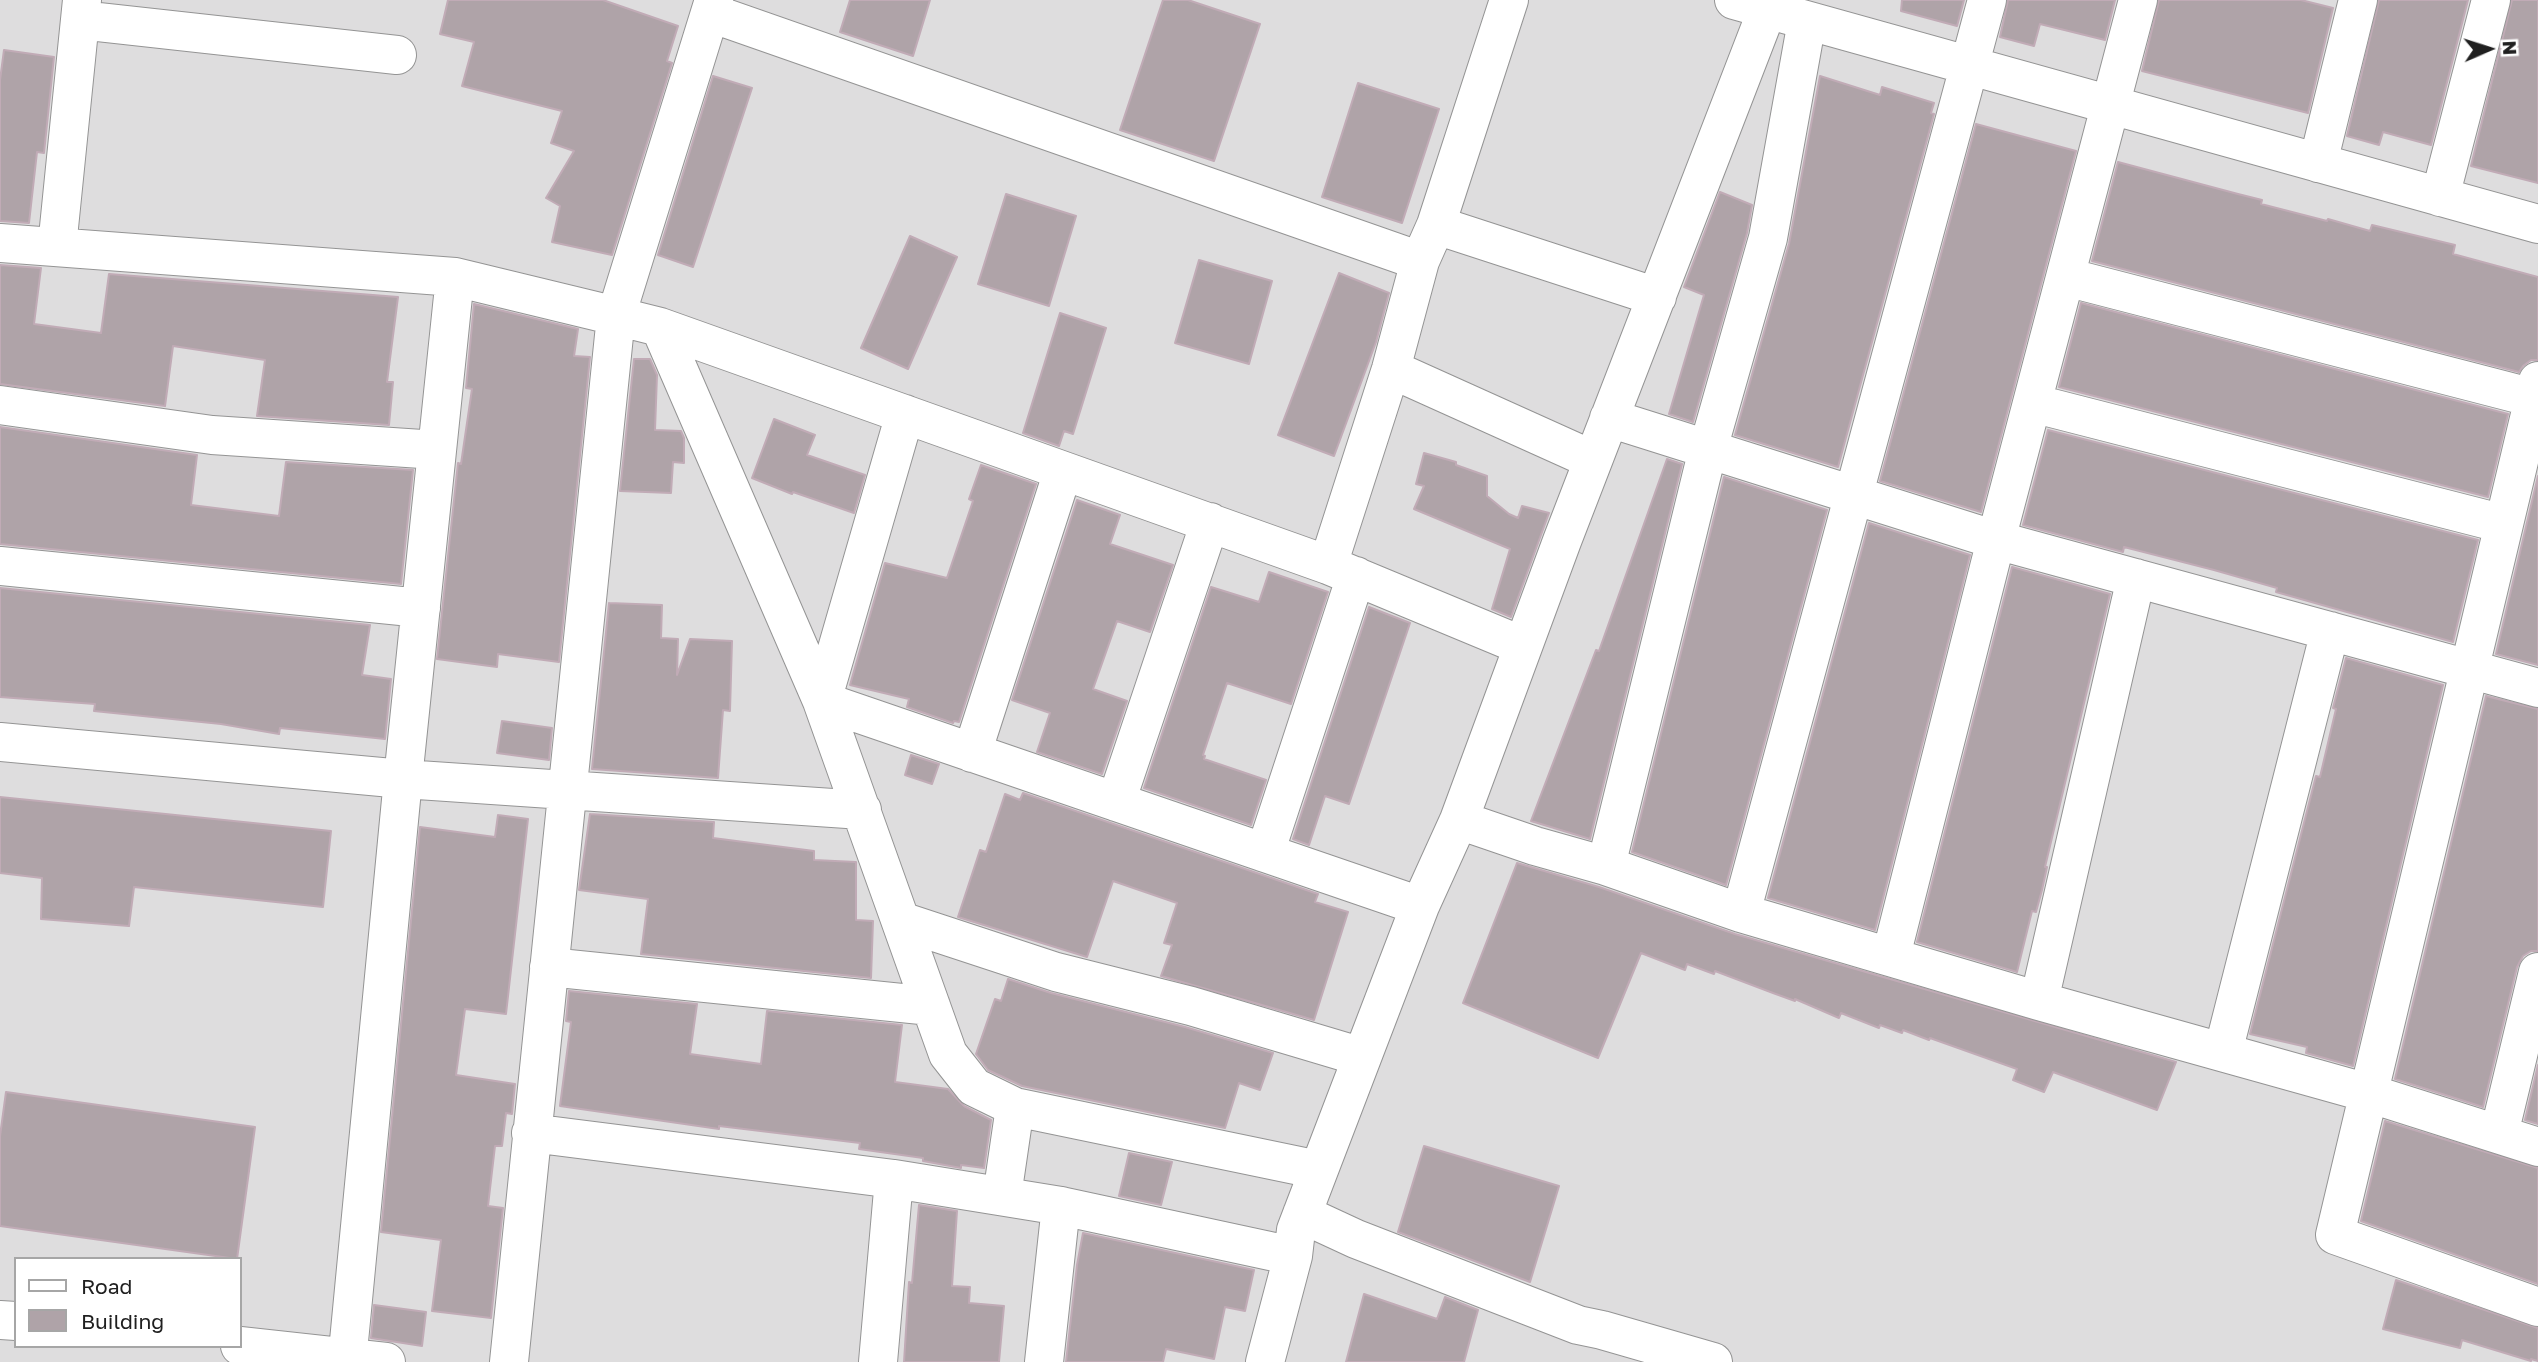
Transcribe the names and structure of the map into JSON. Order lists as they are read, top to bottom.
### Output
{
  "legend": ["Road", "Building"],
  "north": "right"
}
